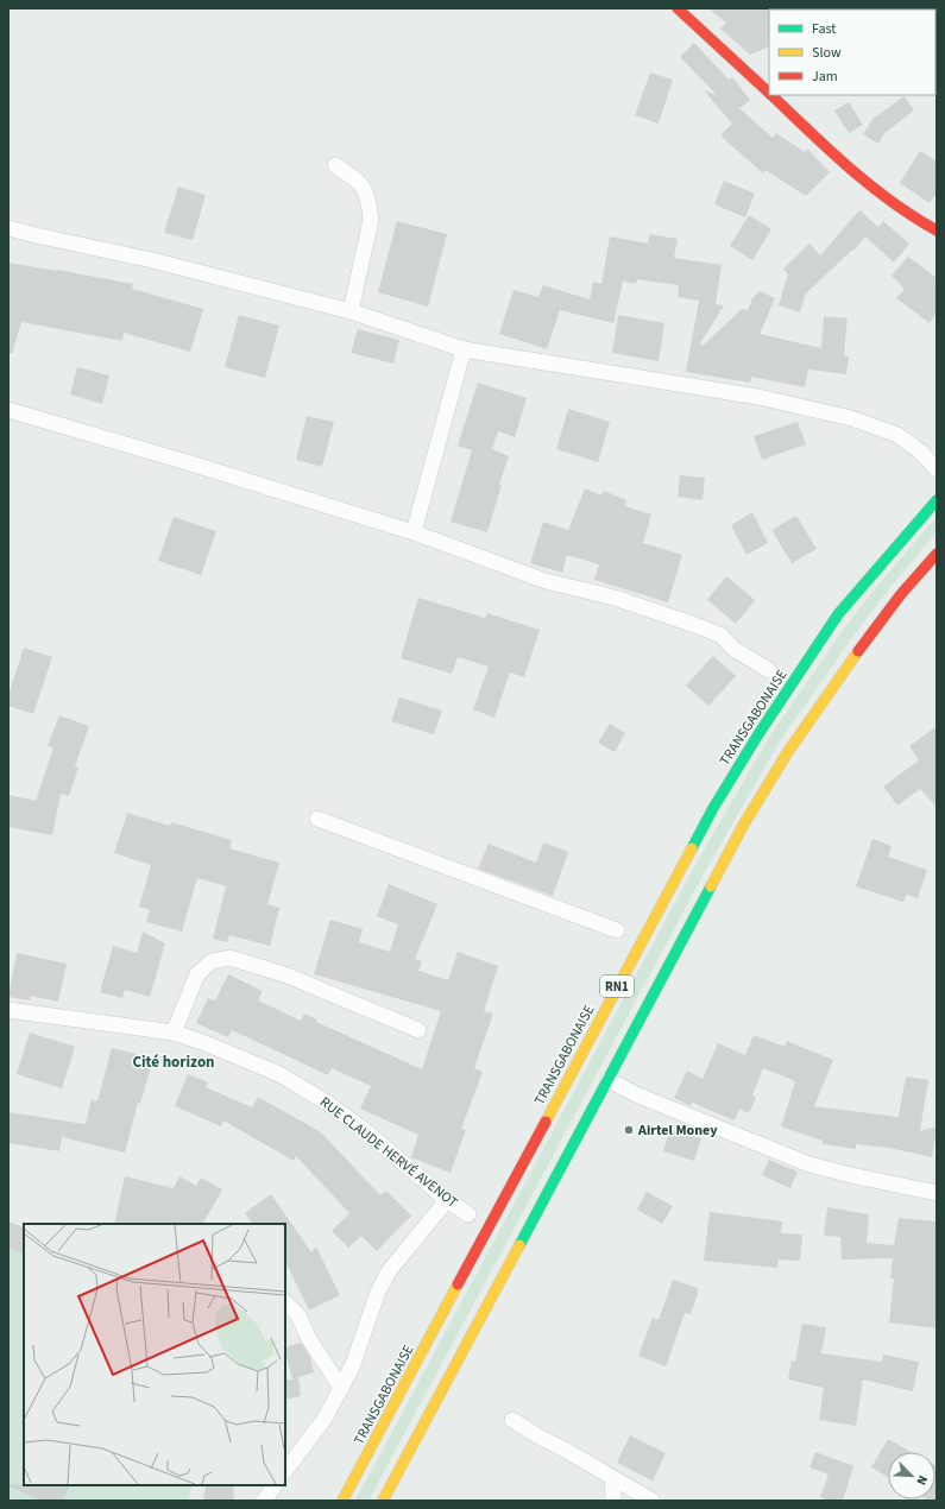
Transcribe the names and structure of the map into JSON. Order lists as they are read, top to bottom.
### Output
{
  "streets": {
    "main road": ["TRANSGABONAISE", "RN1"],
    "street": ["RUE CLAUDE HERVÉ AVENOT"]
  },
  "districts": ["Cité horizon"],
  "places": ["Airtel Money"],
  "legend": ["Fast", "Slow", "Jam"],
  "north": "bottom right"
}
